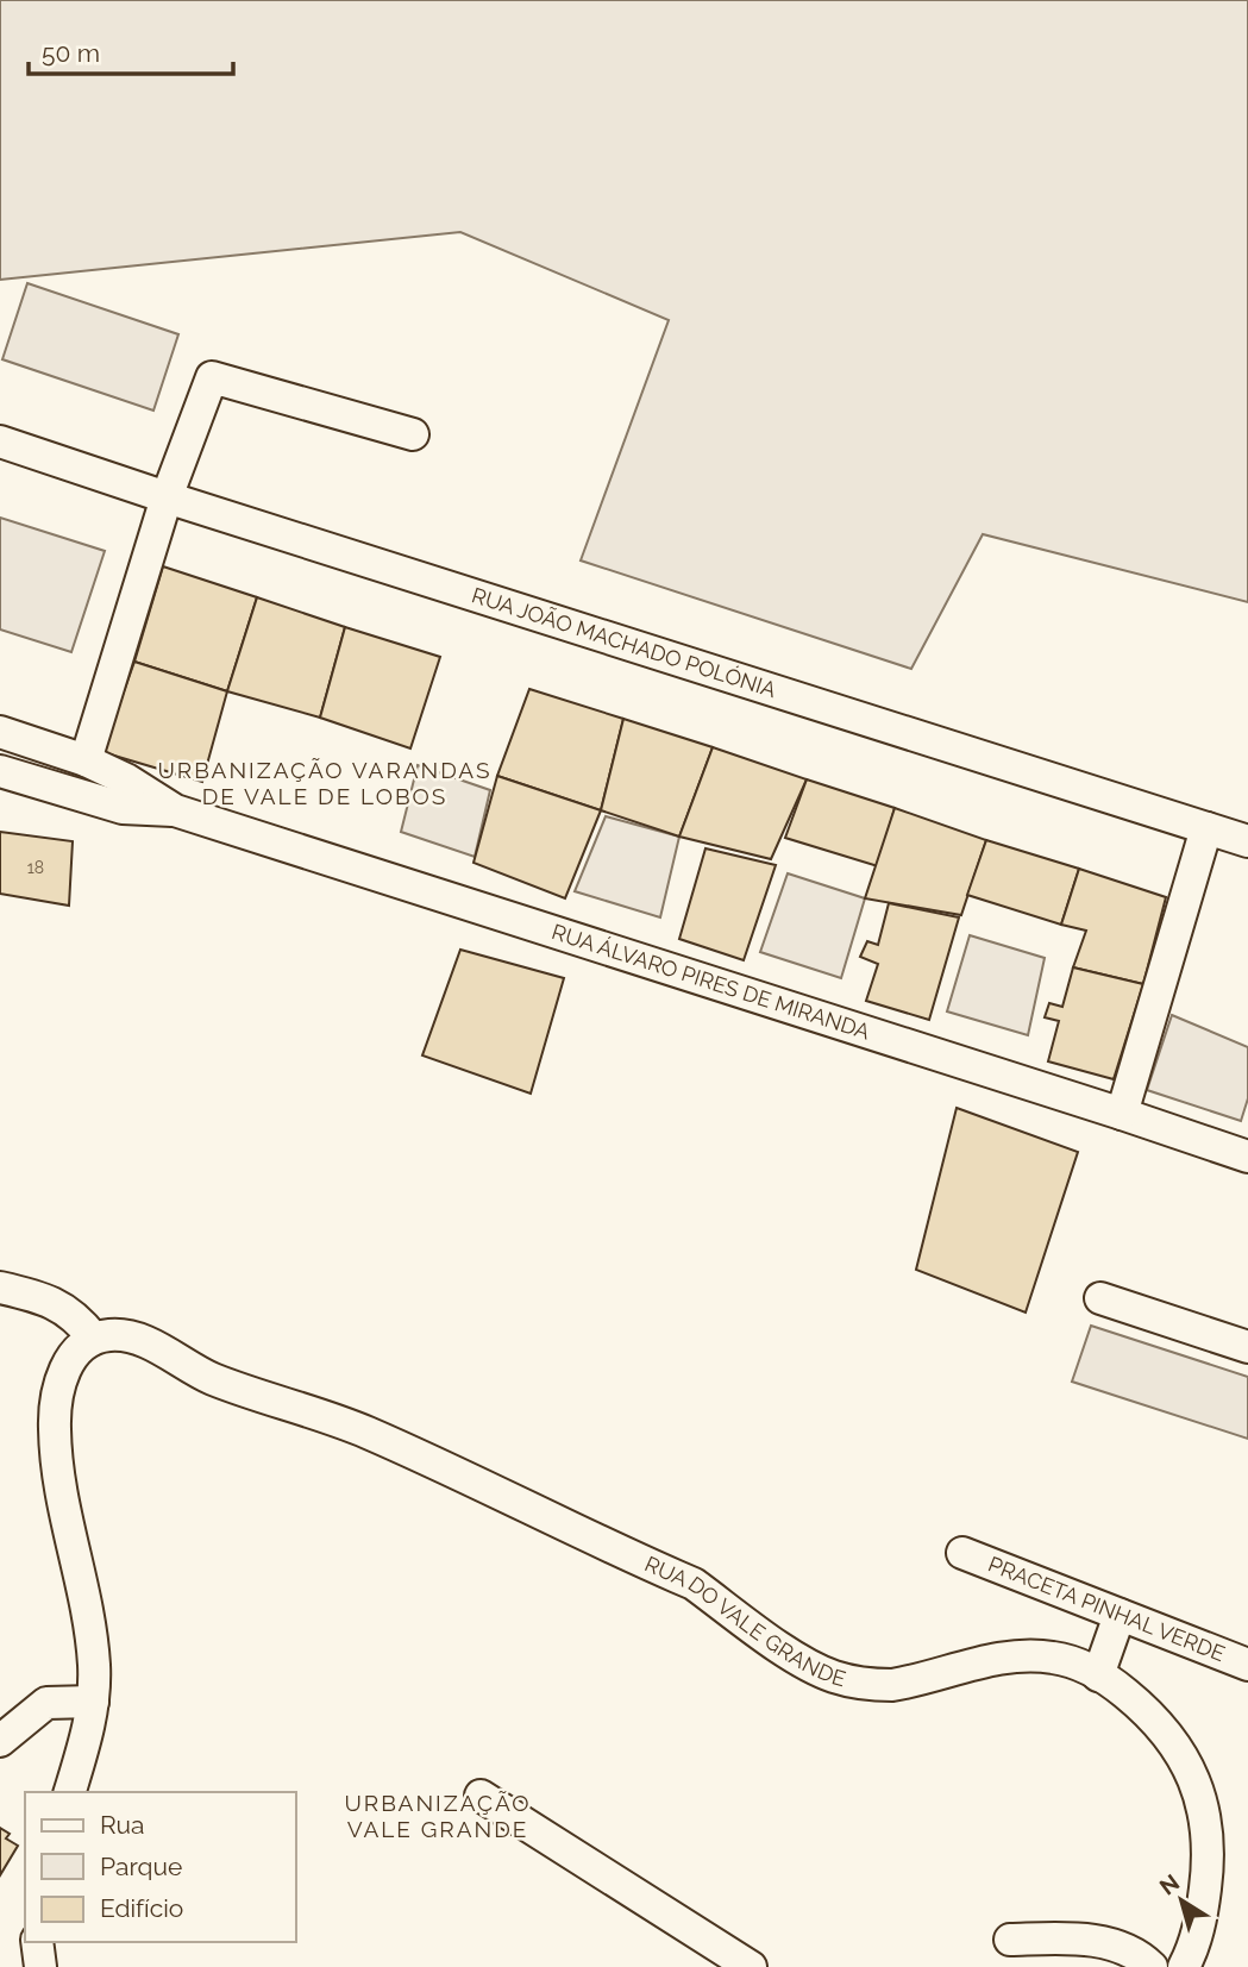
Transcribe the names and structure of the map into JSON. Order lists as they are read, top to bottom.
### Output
{
  "streets": {
    "street": [
      "RUA JOÃO MACHADO POLÓNIA",
      "RUA ÁLVARO PIRES DE MIRANDA",
      "PRACETA PINHAL VERDE",
      "RUA DO VALE GRANDE"
    ]
  },
  "districts": ["URBANIZAÇÃO VARANDAS DE VALE DE LOBOS", "URBANIZAÇÃO VALE GRANDE"],
  "house_numbers": ["18"],
  "legend": ["Rua", "Parque", "Edifício"],
  "scale_bar": "50 m",
  "north": "top left"
}
